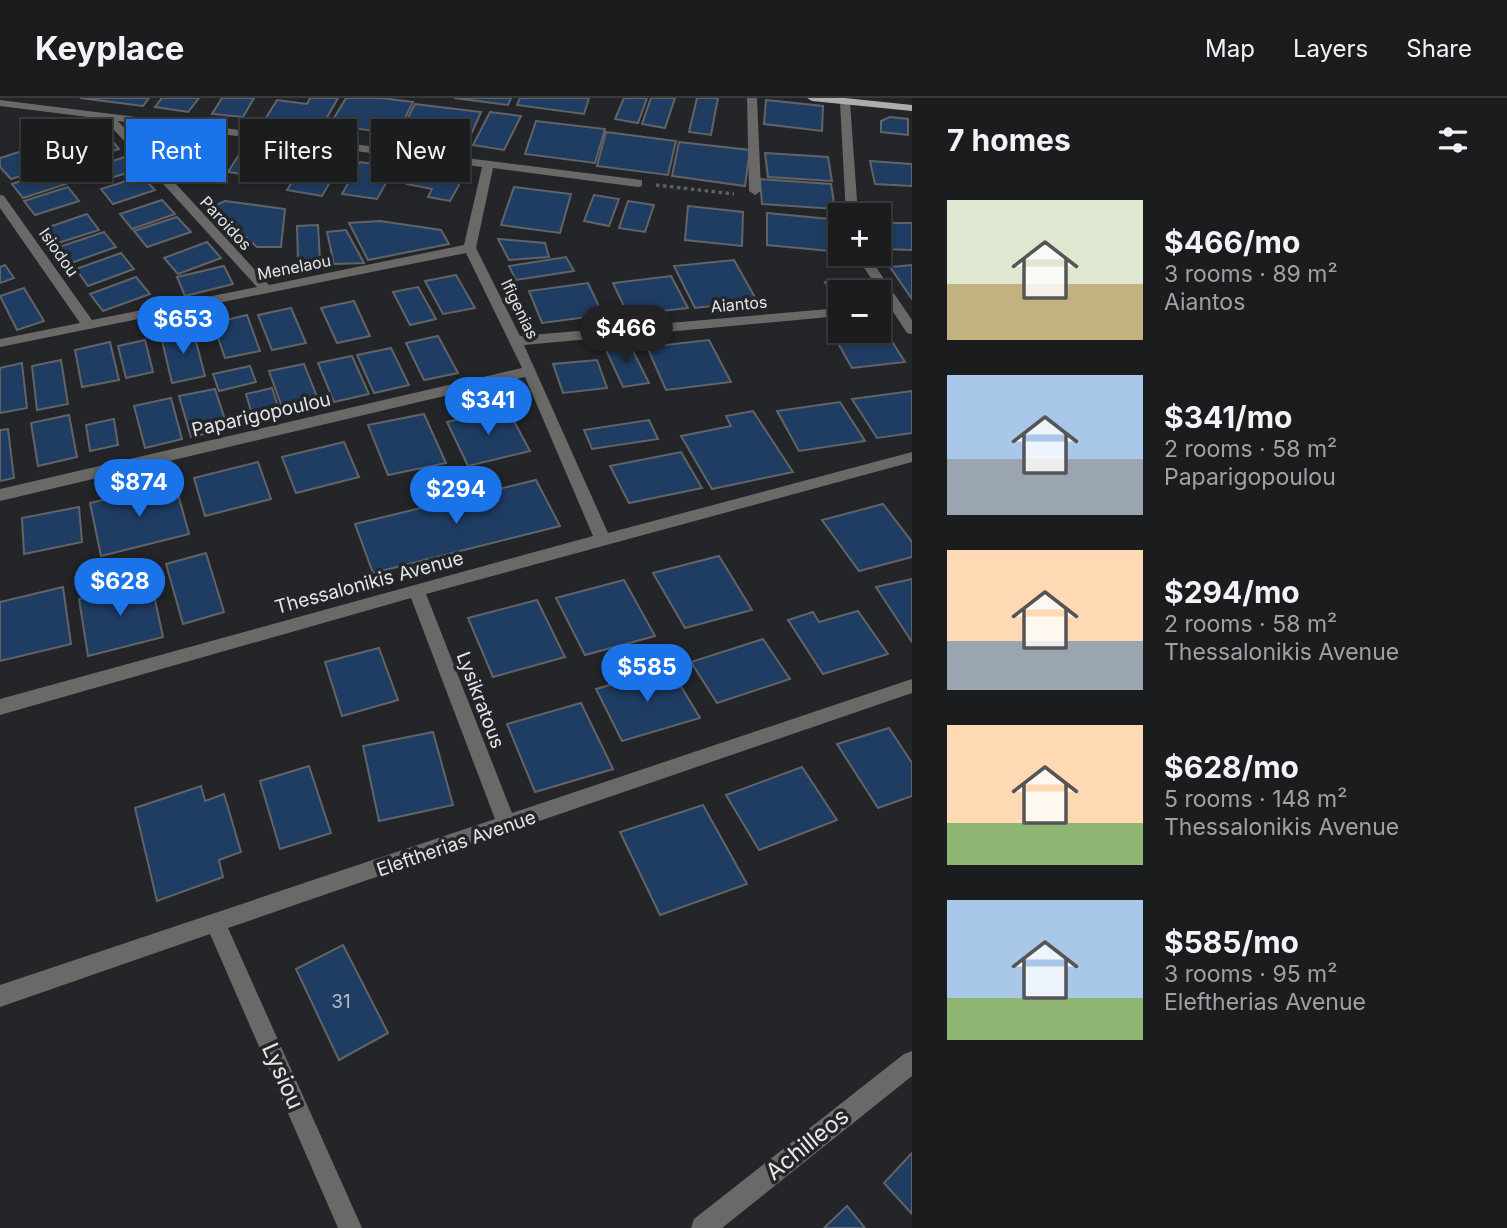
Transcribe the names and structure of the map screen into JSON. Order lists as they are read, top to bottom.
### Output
{
  "streets": {
    "street": [
      "Paroidos",
      "Isiodou",
      "Menelaou",
      "Aiantos",
      "Ifigenias",
      "Paparigopoulou",
      "Thessalonikis Avenue",
      "Lysikratous",
      "Eleftherias Avenue",
      "Lysiou",
      "Achilleos"
    ]
  },
  "crossings": [
    ["Paroidos", "Menelaou"],
    ["Isiodou", "Menelaou"],
    ["Menelaou", "Ifigenias"],
    ["Aiantos", "Ifigenias"],
    ["Ifigenias", "Paparigopoulou"],
    ["Ifigenias", "Thessalonikis Avenue"],
    ["Thessalonikis Avenue", "Lysikratous"],
    ["Lysikratous", "Eleftherias Avenue"],
    ["Eleftherias Avenue", "Lysiou"]
  ],
  "house_numbers": ["31"],
  "page": {
    "header": "Keyplace",
    "nav": ["Map", "Layers", "Share"],
    "heading": "7 homes",
    "chip": [
      "Buy",
      "Rent",
      "Filters",
      "New"
    ],
    "list": [
      {
        "name": "$466/mo",
        "note": "3 rooms · 89 m² · Aiantos"
      },
      {
        "name": "$341/mo",
        "note": "2 rooms · 58 m² · Paparigopoulou"
      },
      {
        "name": "$294/mo",
        "note": "2 rooms · 58 m² · Thessalonikis Avenue"
      },
      {
        "name": "$628/mo",
        "note": "5 rooms · 148 m² · Thessalonikis Avenue"
      },
      {
        "name": "$585/mo",
        "note": "3 rooms · 95 m² · Eleftherias Avenue"
      }
    ],
    "map_buttons": ["+", "−"],
    "price": [
      "$653",
      "$466",
      "$341",
      "$874",
      "$294",
      "$628",
      "$585"
    ]
  }
}
